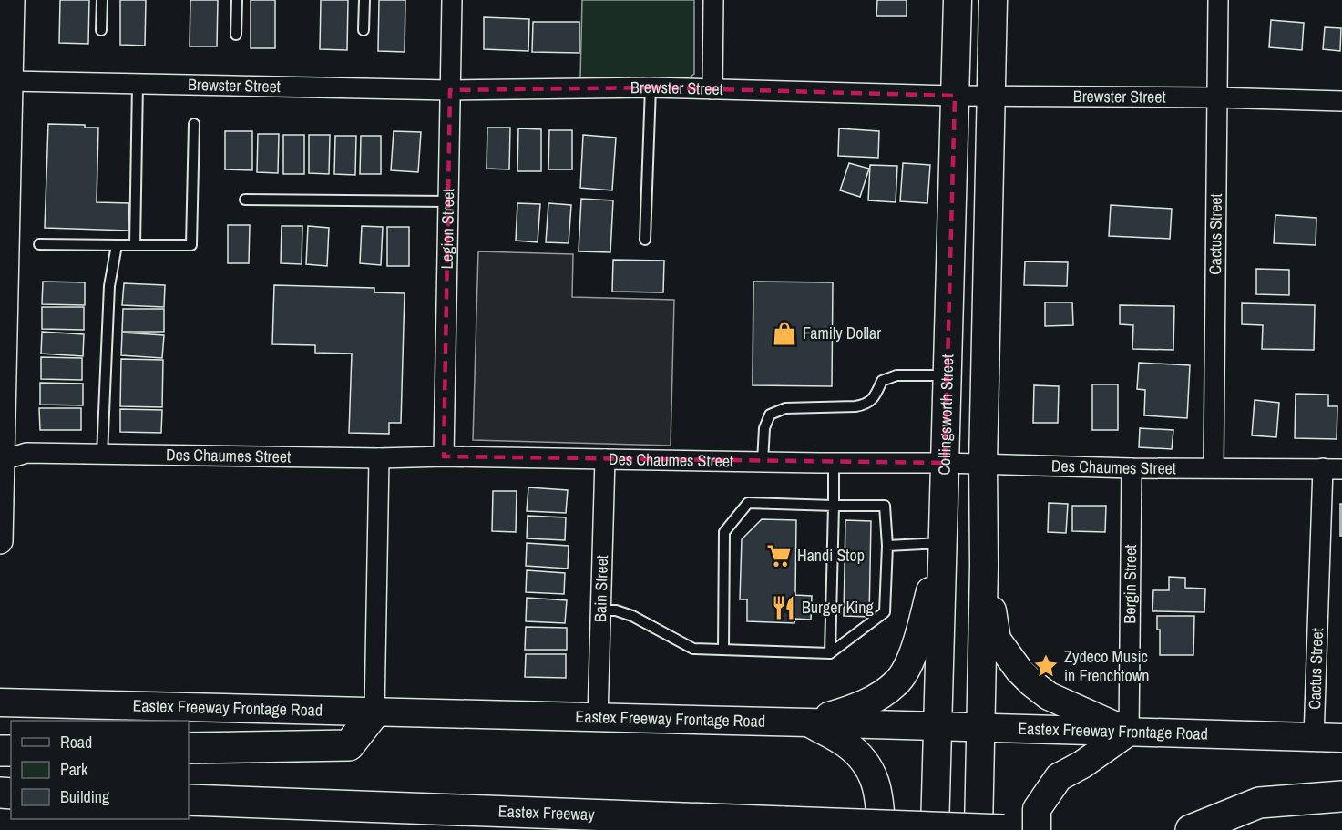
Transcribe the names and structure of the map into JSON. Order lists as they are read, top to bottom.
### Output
{
  "streets": {
    "highway": ["Eastex Freeway"],
    "main road": ["Collingsworth Street", "Eastex Freeway Frontage Road"],
    "street": [
      "Brewster Street",
      "Legion Street",
      "Cactus Street",
      "Des Chaumes Street",
      "Bergin Street",
      "Bain Street"
    ]
  },
  "crossings": [
    ["Brewster Street", "Legion Street"],
    ["Brewster Street", "Cactus Street"],
    ["Brewster Street", "Collingsworth Street"],
    ["Legion Street", "Des Chaumes Street"],
    ["Cactus Street", "Des Chaumes Street"],
    ["Cactus Street", "Eastex Freeway Frontage Road"],
    ["Collingsworth Street", "Des Chaumes Street"],
    ["Collingsworth Street", "Eastex Freeway Frontage Road"],
    ["Des Chaumes Street", "Bergin Street"],
    ["Des Chaumes Street", "Bain Street"],
    ["Bergin Street", "Eastex Freeway Frontage Road"],
    ["Bain Street", "Eastex Freeway Frontage Road"]
  ],
  "places": {
    "shop": ["Family Dollar"],
    "supermarket": ["Handi Stop"],
    "restaurant": ["Burger King"],
    "place": ["Zydeco Music in Frenchtown"]
  },
  "legend": ["Road", "Park", "Building"]
}
